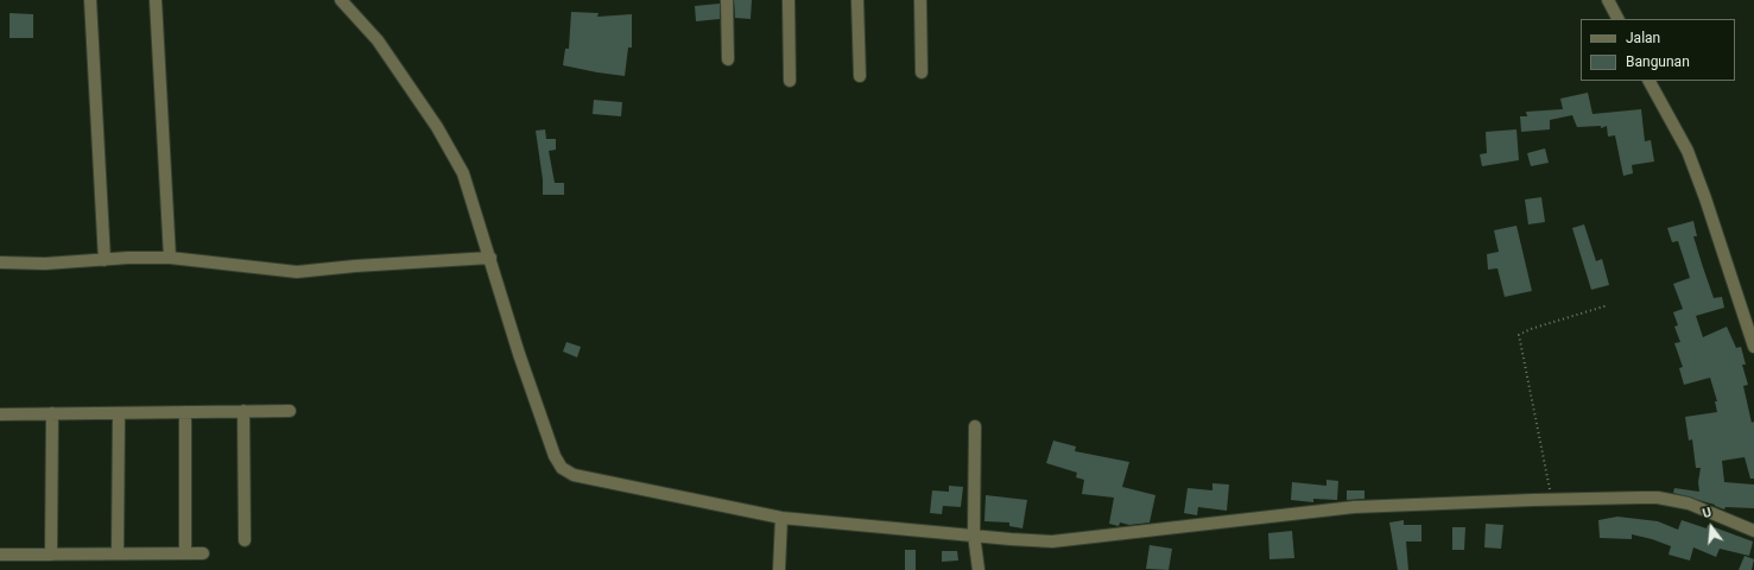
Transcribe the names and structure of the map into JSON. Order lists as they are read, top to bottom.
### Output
{
  "legend": ["Jalan", "Bangunan"],
  "north": "top"
}
